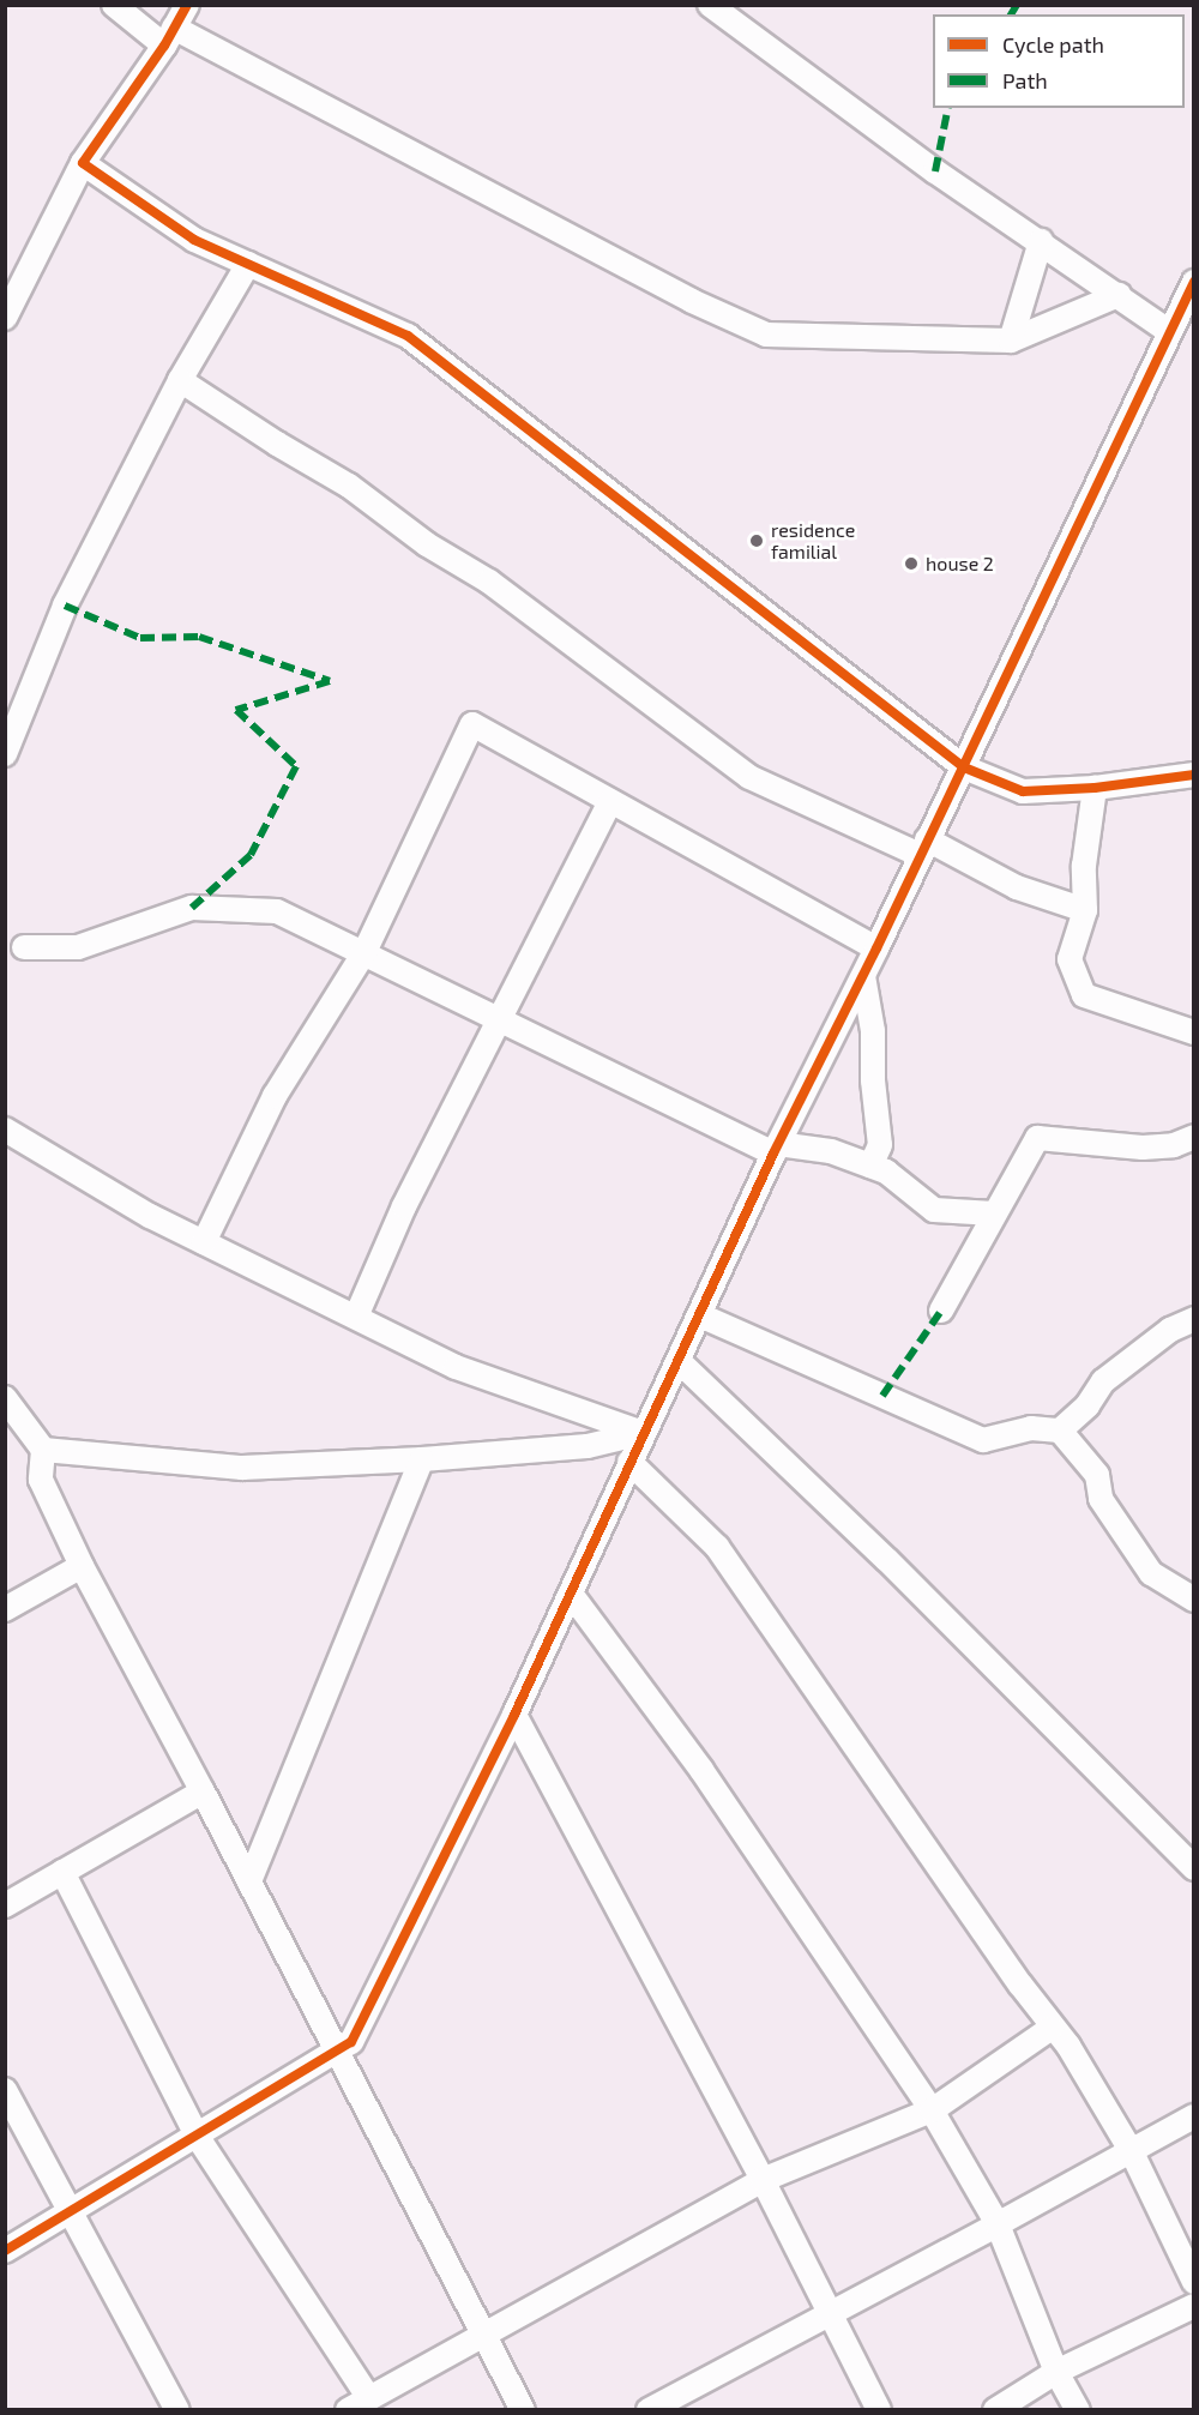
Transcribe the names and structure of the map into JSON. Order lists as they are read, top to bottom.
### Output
{
  "places": ["residence familial", "house 2"],
  "legend": ["Cycle path", "Path"]
}
